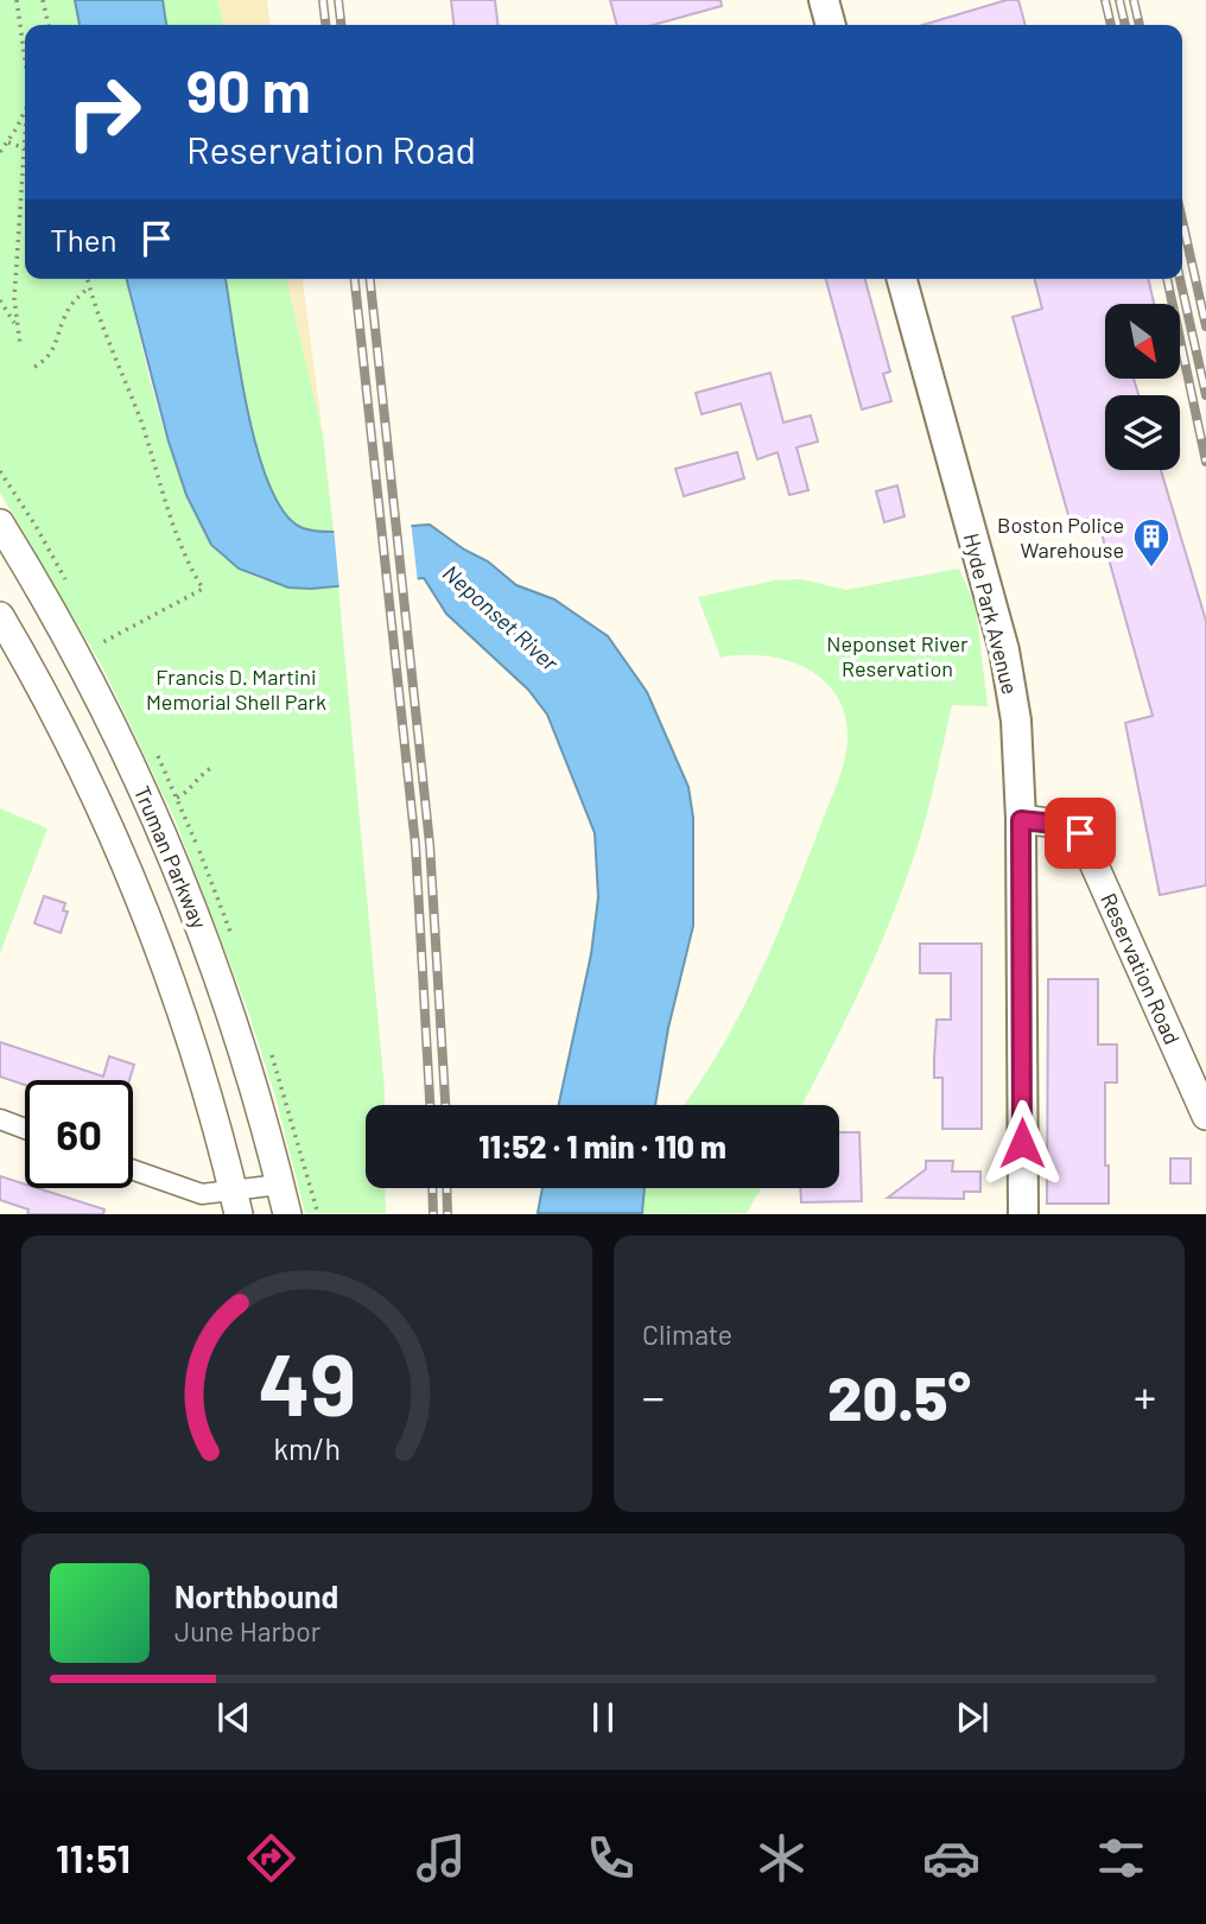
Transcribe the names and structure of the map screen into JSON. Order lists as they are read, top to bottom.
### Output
{
  "streets": {
    "main road": ["Hyde Park Avenue", "Truman Parkway", "Reservation Road"]
  },
  "crossings": [
    ["Hyde Park Avenue", "Reservation Road"]
  ],
  "water": ["Neponset River"],
  "parks": ["Neponset River Reservation", "Francis D. Martini Memorial Shell Park"],
  "places": {
    "building": ["Boston Police Warehouse"]
  },
  "north": "bottom right",
  "page": {
    "turn": ["90 m", "Reservation Road"],
    "then": "Then",
    "limit": "60",
    "trip": "11:52 · 1 min · 110 m",
    "tile": "Climate",
    "heat": ["−", "20.5°", "+"],
    "song": ["Northbound", "June Harbor"],
    "tabs": "11:51",
    "gauge": ["49", "km/h"]
  }
}
